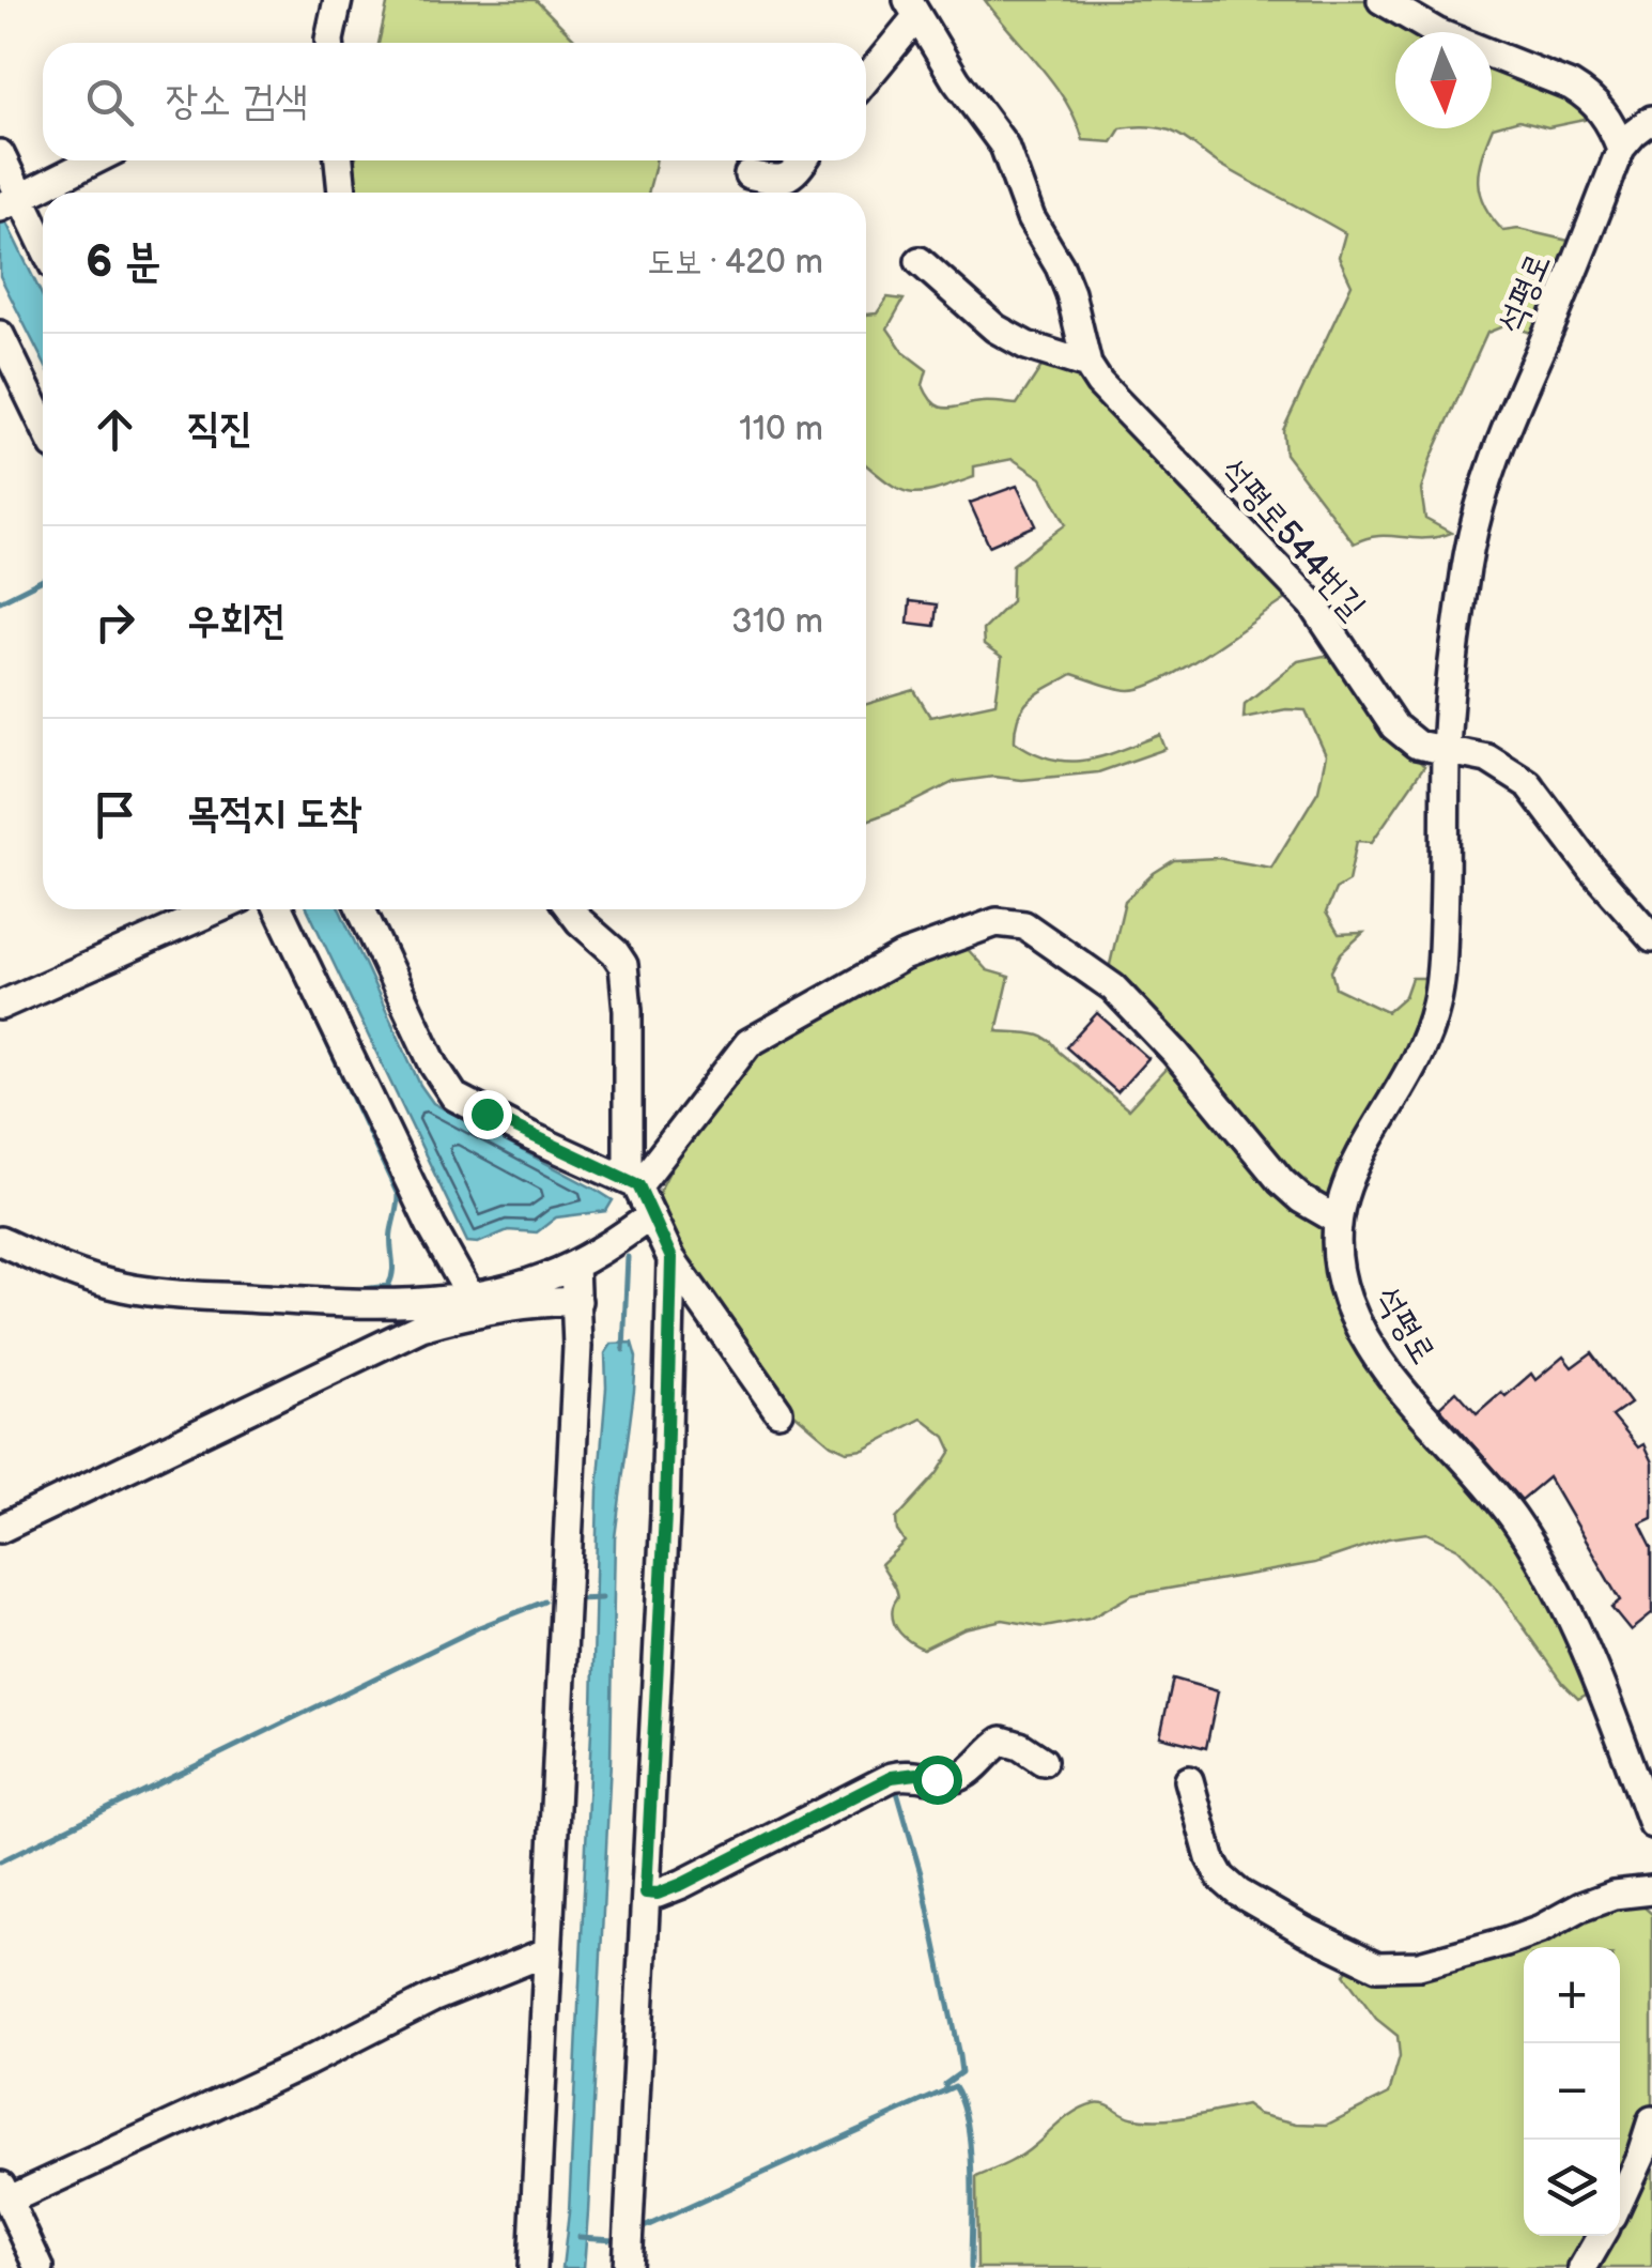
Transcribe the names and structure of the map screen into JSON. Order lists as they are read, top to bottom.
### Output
{
  "streets": {
    "street": ["석평로", "석평로544번길"]
  },
  "crossings": [
    ["석평로", "석평로544번길"]
  ],
  "north": "bottom",
  "page": {
    "search": "장소 검색",
    "heading": ["6 분", "도보 · 420 m"],
    "list": [
      ["직진", "110 m"],
      ["우회전", "310 m"],
      "목적지 도착"
    ],
    "map_buttons": ["+", "−"]
  }
}
